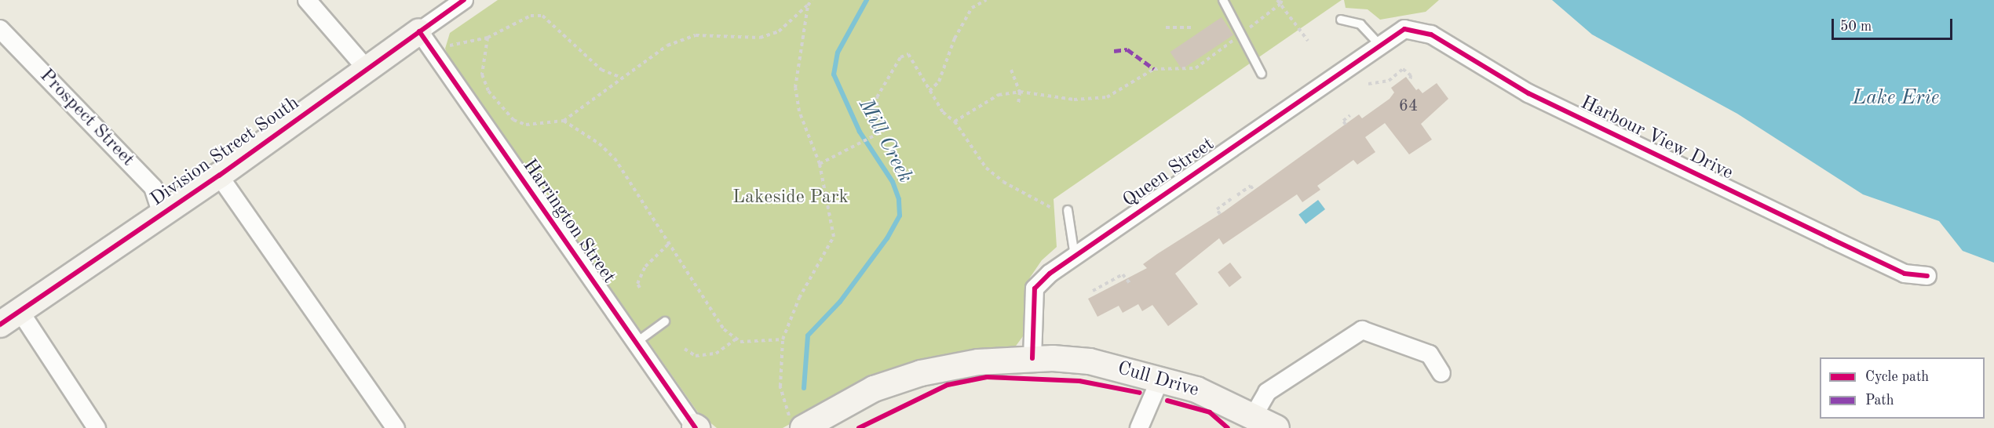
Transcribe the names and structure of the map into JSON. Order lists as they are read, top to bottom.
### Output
{
  "streets": {
    "street": [
      "Prospect Street",
      "Harbour View Drive",
      "Division Street South",
      "Queen Street",
      "Harrington Street",
      "Cull Drive"
    ]
  },
  "crossings": [
    ["Prospect Street", "Division Street South"],
    ["Harbour View Drive", "Queen Street"],
    ["Division Street South", "Harrington Street"],
    ["Queen Street", "Cull Drive"]
  ],
  "water": ["Lake Erie", "Mill Creek"],
  "parks": ["Lakeside Park"],
  "house_numbers": ["64"],
  "legend": ["Cycle path", "Path"],
  "scale_bar": "50 m"
}
